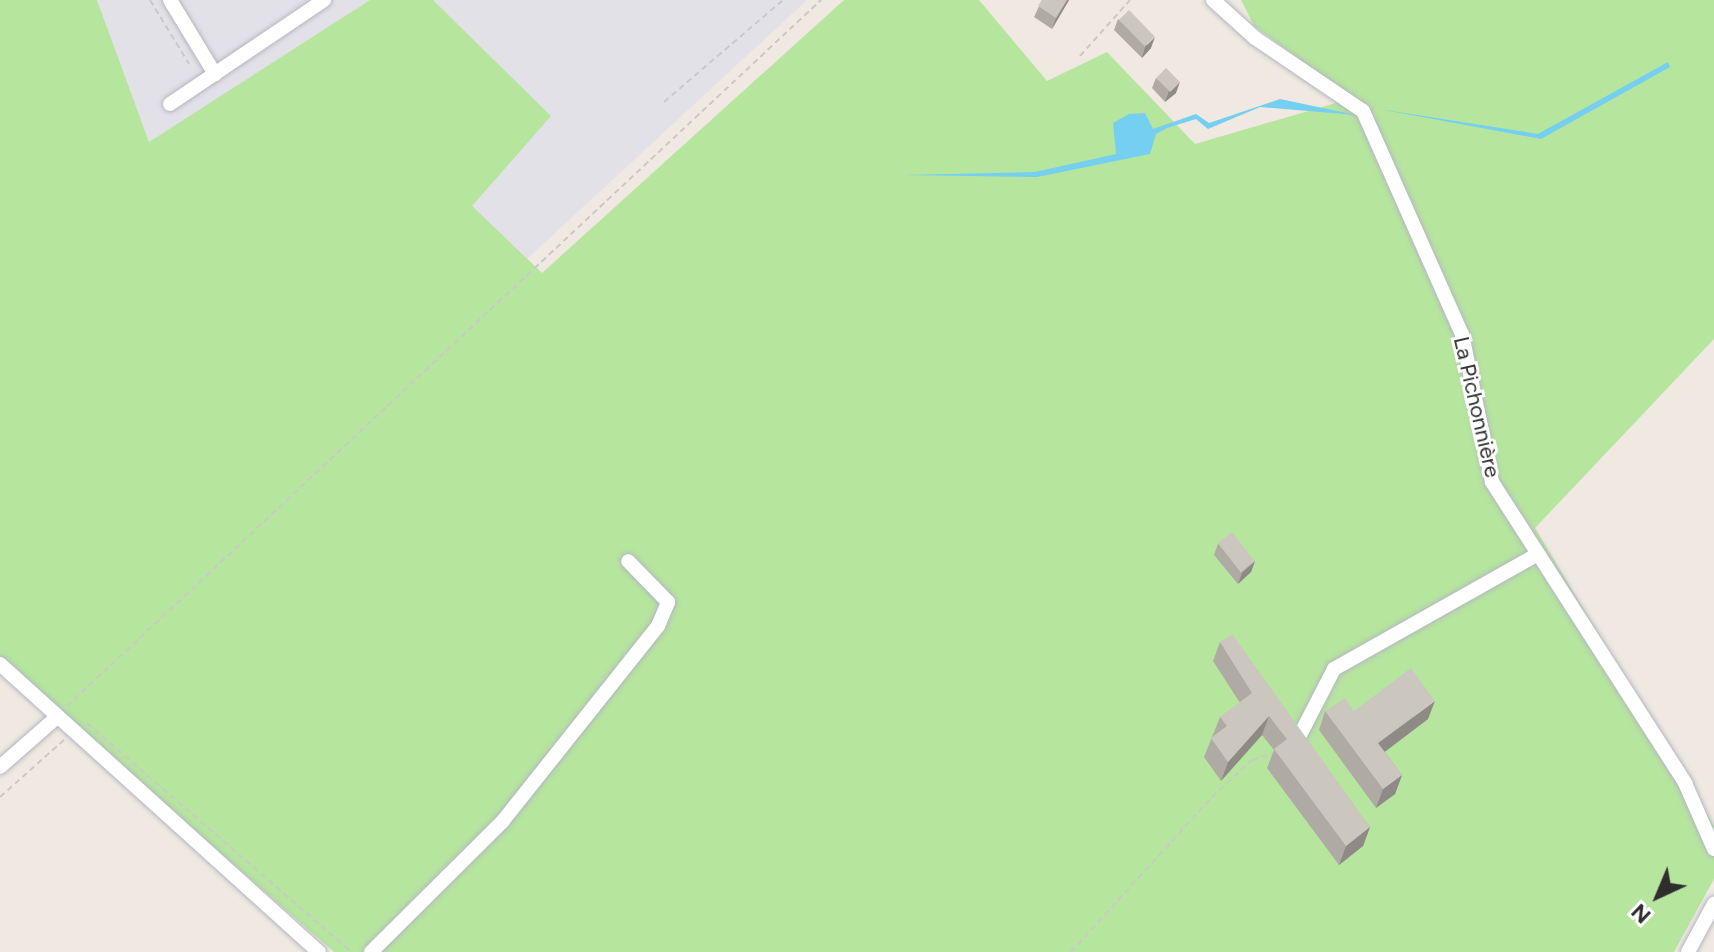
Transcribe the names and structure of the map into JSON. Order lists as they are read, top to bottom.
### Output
{
  "streets": {
    "street": ["La Pichonnière"]
  },
  "north": "bottom left"
}
